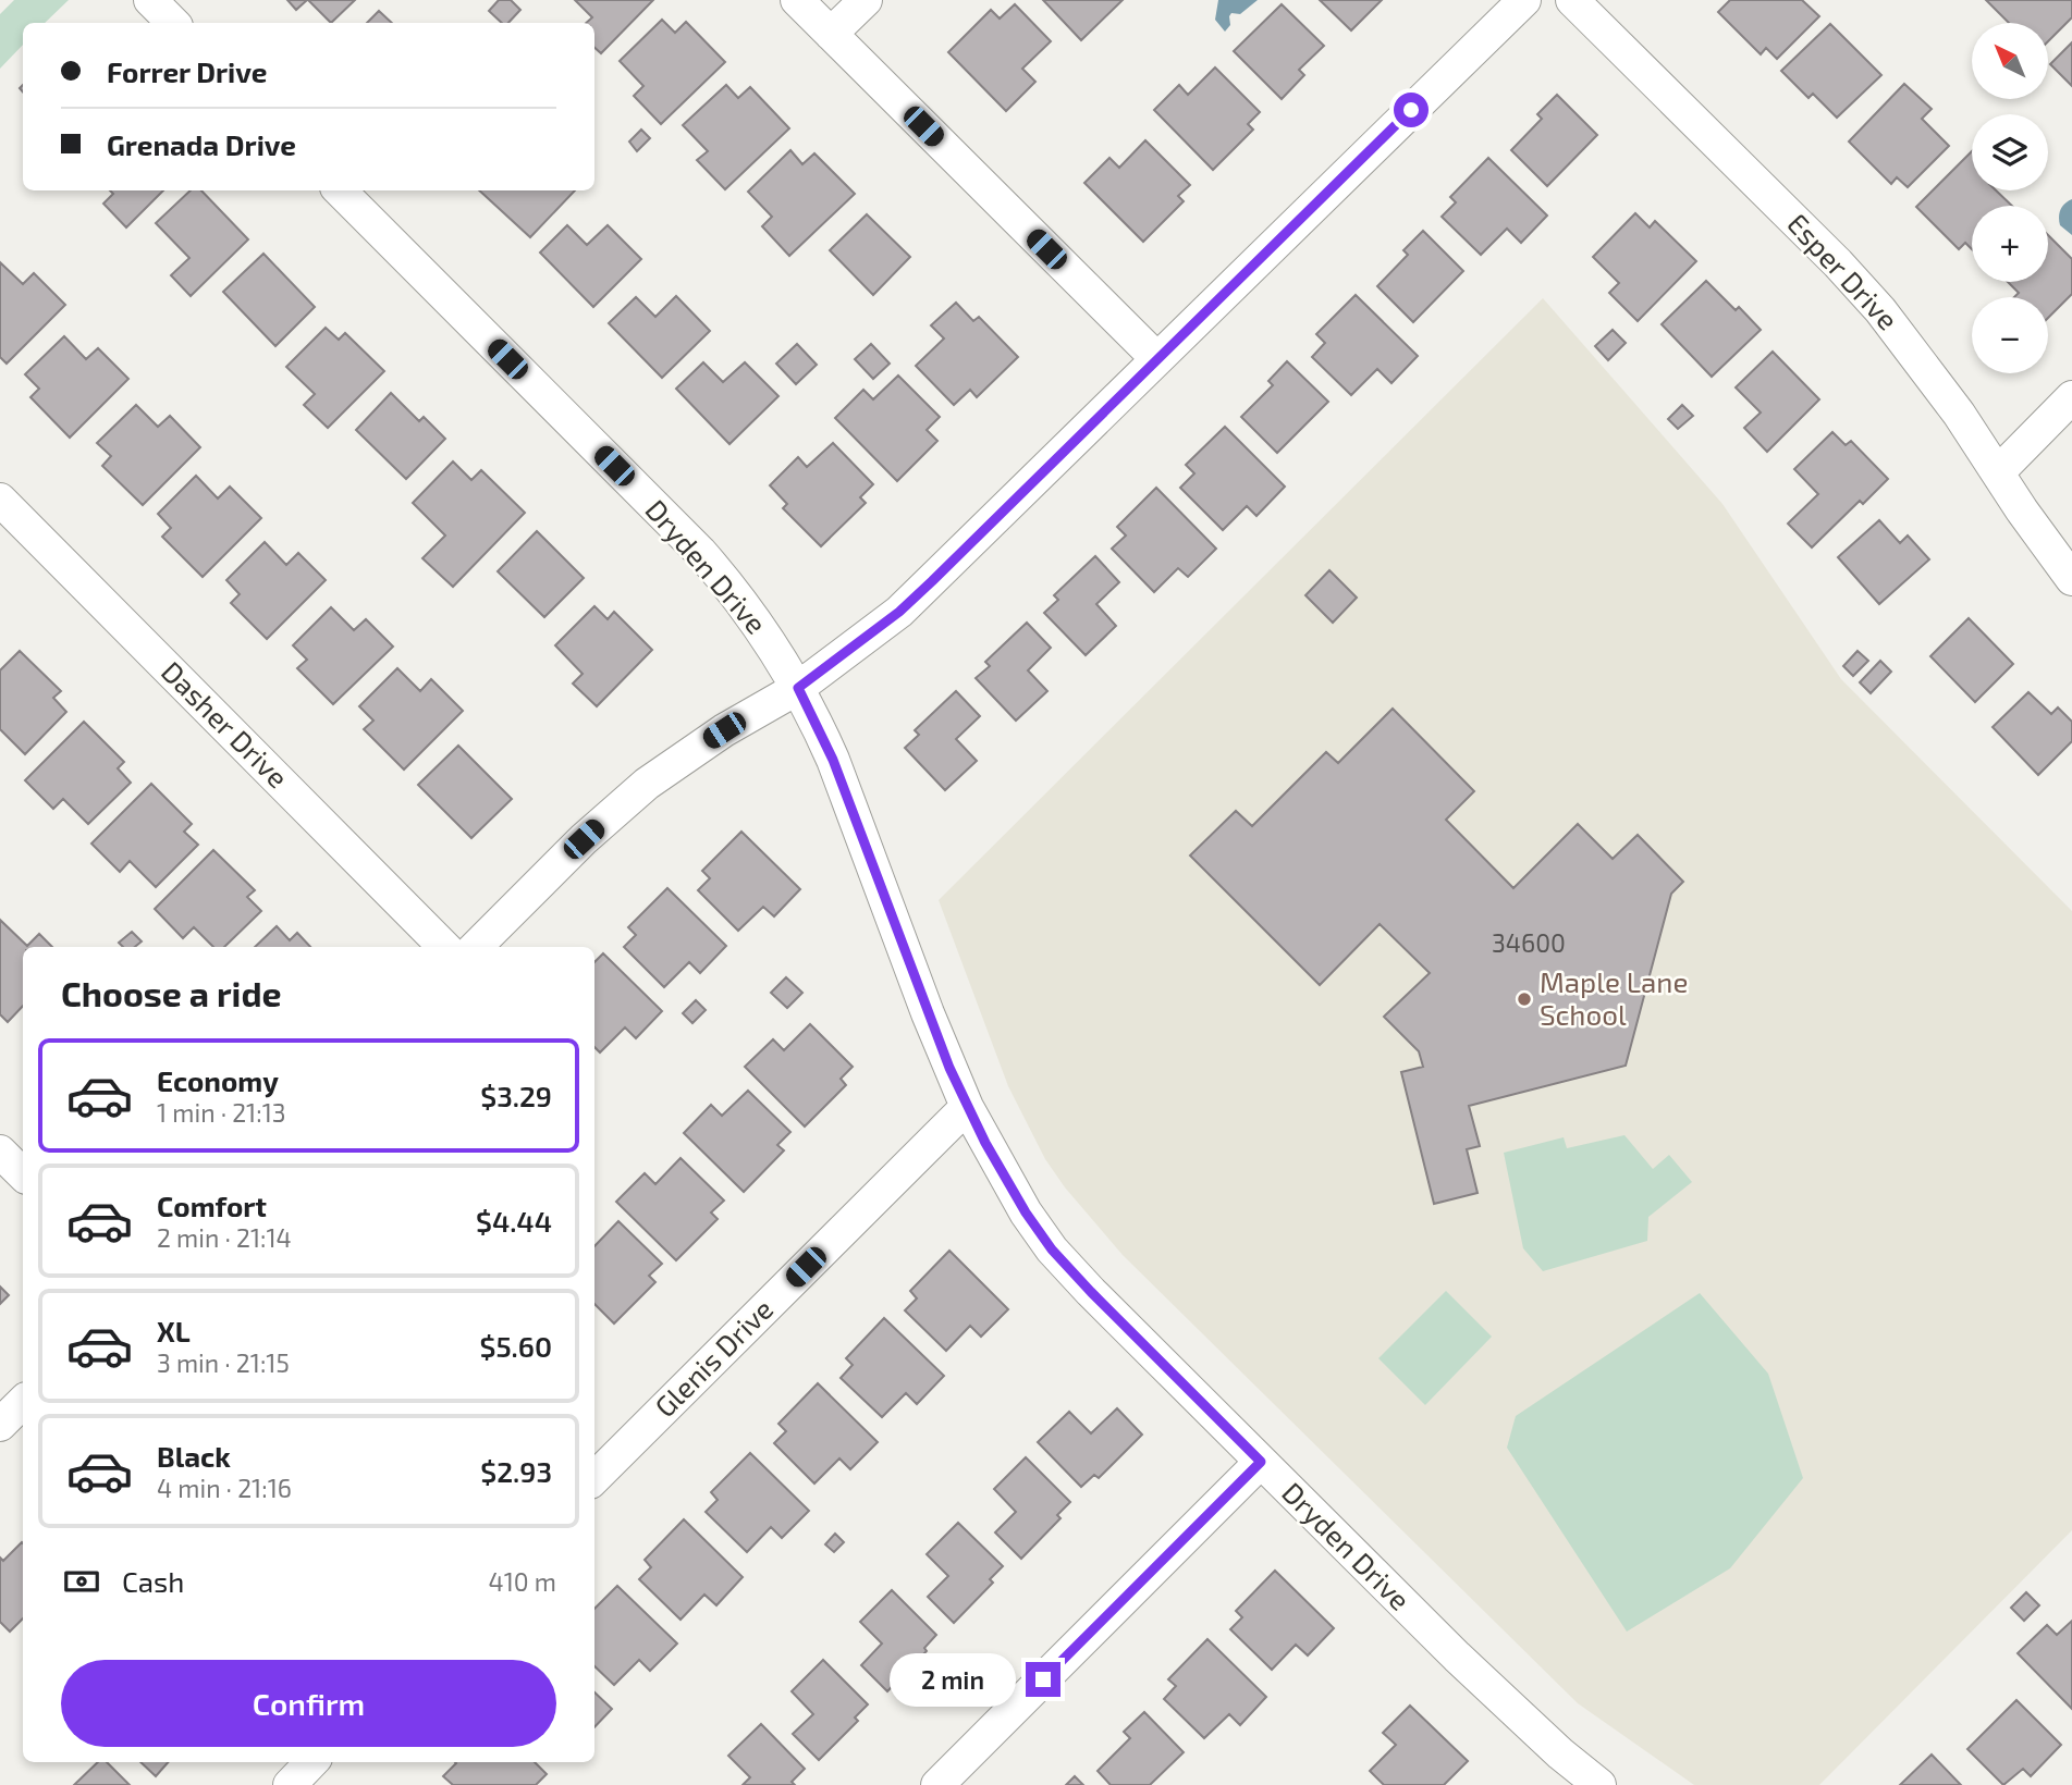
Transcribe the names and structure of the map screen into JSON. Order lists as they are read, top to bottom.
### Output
{
  "streets": {
    "street": [
      "Esper Drive",
      "Dryden Drive",
      "Dasher Drive",
      "Glenis Drive"
    ]
  },
  "crossings": [
    ["Dryden Drive", "Glenis Drive"]
  ],
  "places": ["Maple Lane School"],
  "house_numbers": ["34600"],
  "north": "top left",
  "page": {
    "map_buttons": ["+", "−"],
    "banner": ["Forrer Drive", "Grenada Drive"],
    "heading": "Choose a ride",
    "list": [
      {
        "name": "Economy",
        "note": "1 min · 21:13",
        "value": "$3.29"
      },
      {
        "name": "Comfort",
        "note": "2 min · 21:14",
        "value": "$4.44"
      },
      {
        "name": "XL",
        "note": "3 min · 21:15",
        "value": "$5.60"
      },
      {
        "name": "Black",
        "note": "4 min · 21:16",
        "value": "$2.93"
      }
    ],
    "pay": ["Cash", "410 m"],
    "buttons": "Confirm",
    "bubble": "2 min"
  }
}
